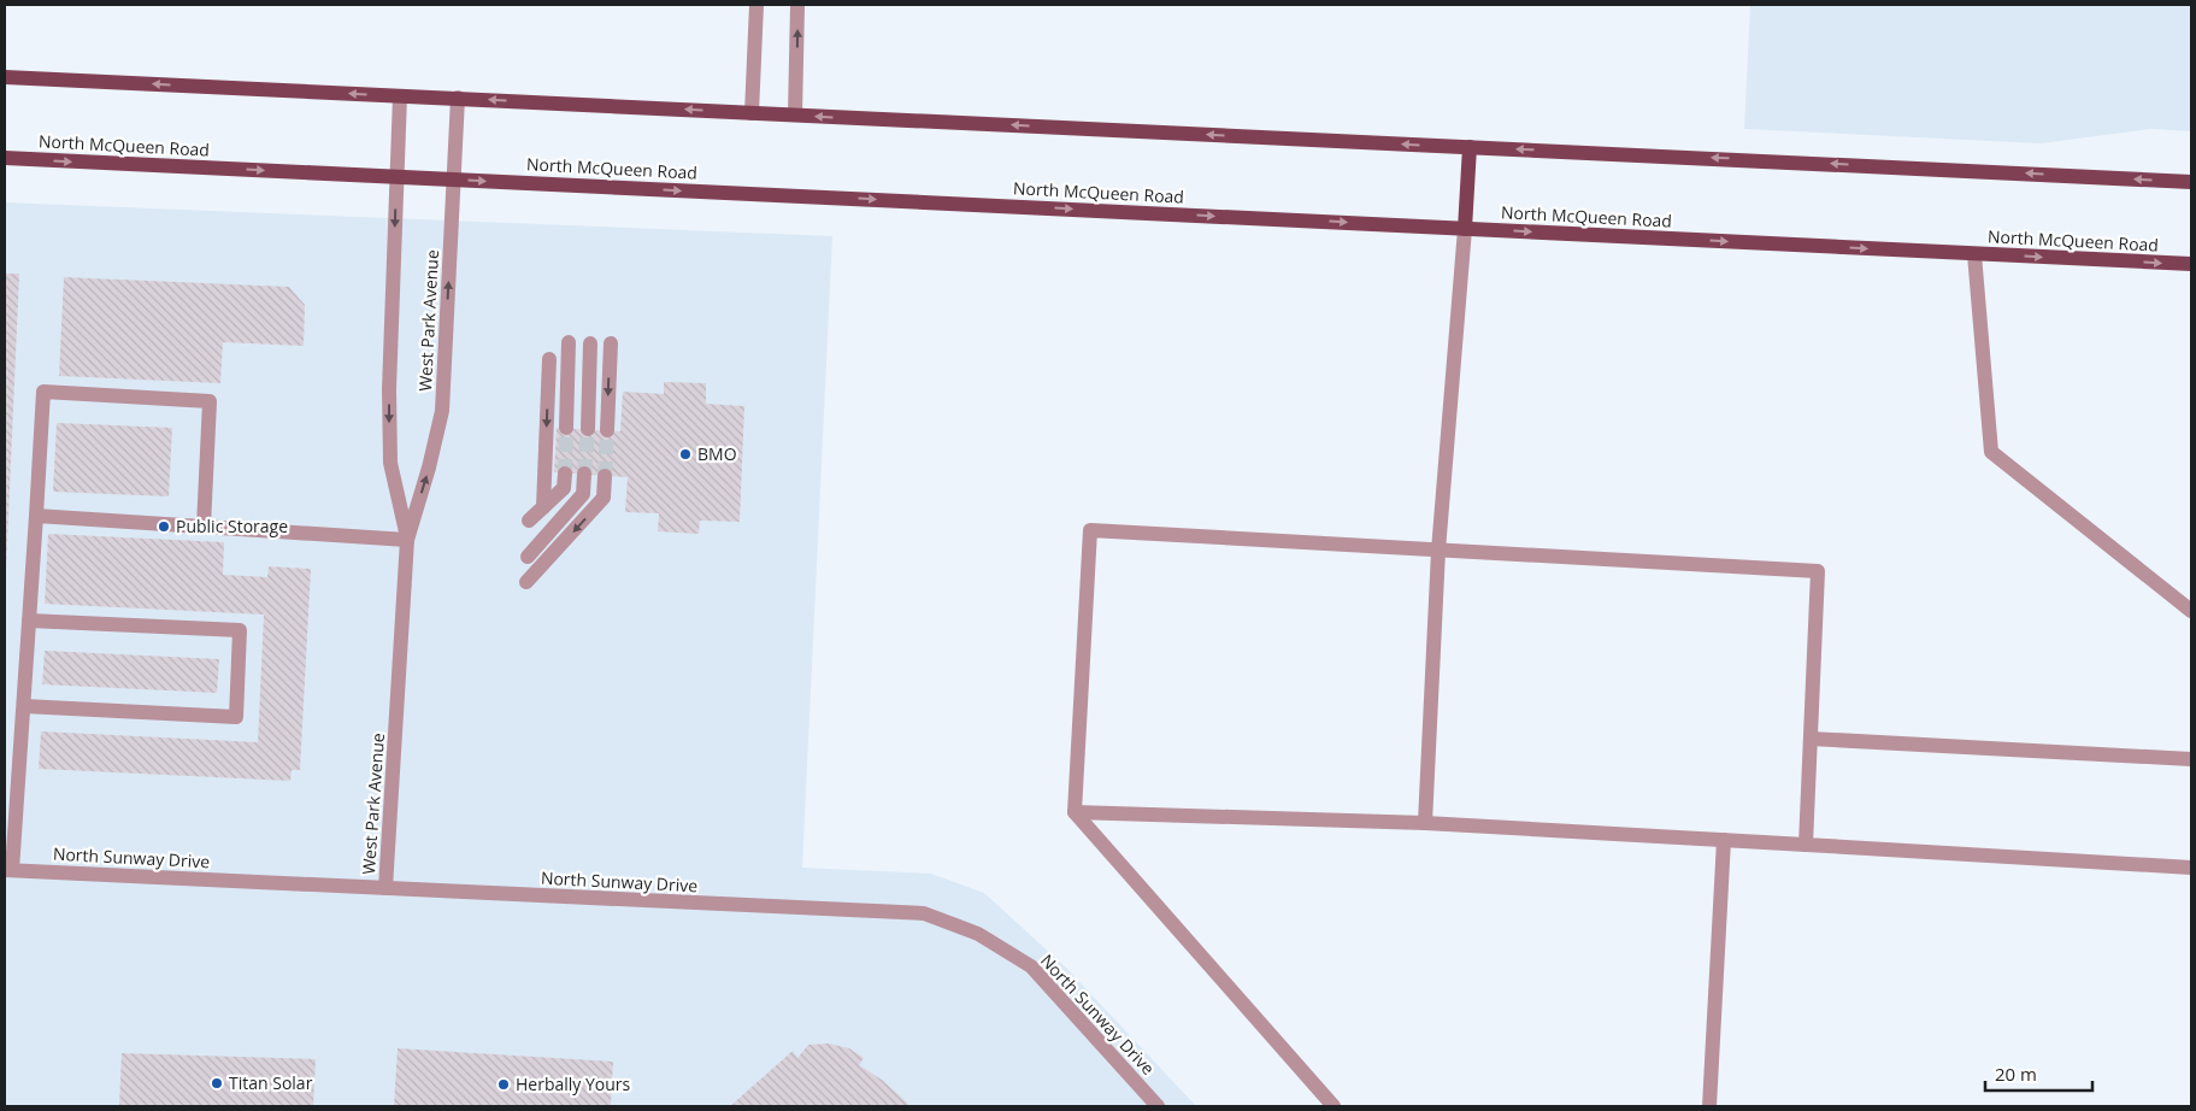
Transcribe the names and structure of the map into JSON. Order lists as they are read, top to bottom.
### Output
{
  "streets": {
    "main road": ["North McQueen Road"],
    "street": ["West Park Avenue", "North Sunway Drive"]
  },
  "crossings": [
    ["North McQueen Road", "West Park Avenue"],
    ["West Park Avenue", "North Sunway Drive"]
  ],
  "places": [
    "BMO",
    "Public Storage",
    "Titan Solar",
    "Herbally Yours"
  ],
  "scale_bar": "20 m"
}
